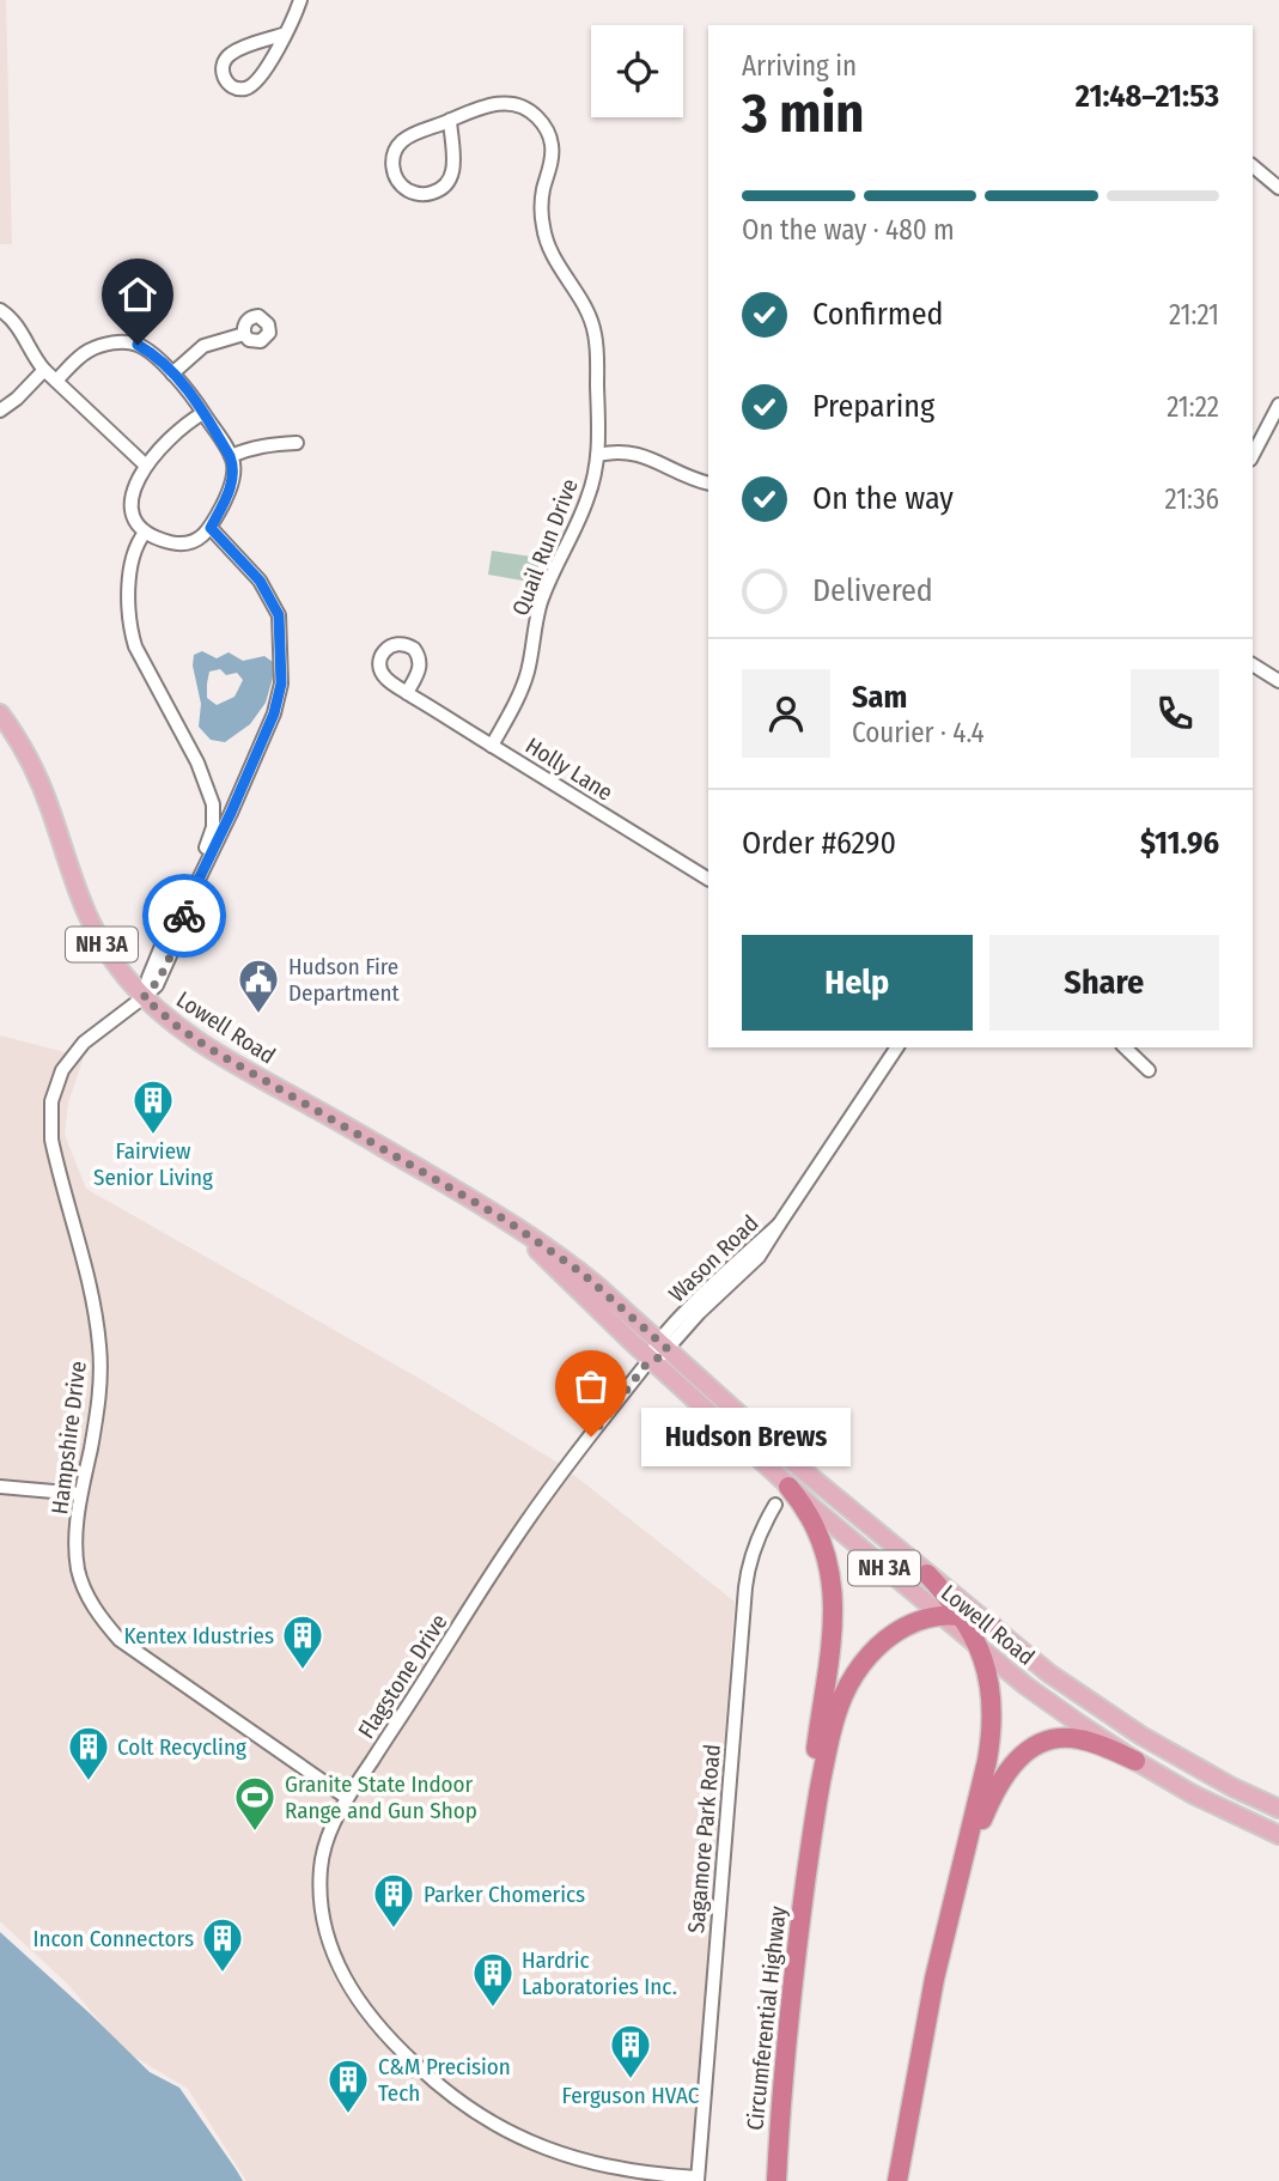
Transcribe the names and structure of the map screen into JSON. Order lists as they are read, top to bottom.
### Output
{
  "streets": {
    "highway": ["Circumferential Highway"],
    "main road": ["NH 3A", "Lowell Road"],
    "street": [
      "Quail Run Drive",
      "Holly Lane",
      "Wason Road",
      "Hampshire Drive",
      "Flagstone Drive",
      "Sagamore Park Road"
    ]
  },
  "crossings": [
    ["Quail Run Drive", "Holly Lane"],
    ["Lowell Road", "Wason Road"],
    ["Lowell Road", "Hampshire Drive"],
    ["Lowell Road", "Flagstone Drive"],
    ["Wason Road", "Flagstone Drive"],
    ["Hampshire Drive", "Flagstone Drive"],
    ["Flagstone Drive", "Sagamore Park Road"]
  ],
  "places": {
    "public building": ["Hudson Fire Department"],
    "building": [
      "Fairview Senior Living",
      "Kentex Idustries",
      "Colt Recycling",
      "Parker Chomerics",
      "Incon Connectors",
      "Hardric Laboratories Inc.",
      "Ferguson HVAC",
      "C&M Precision Tech"
    ],
    "other": ["Hudson Brews"],
    "sports": ["Granite State Indoor Range and Gun Shop"]
  },
  "page": {
    "heading": ["3 min", "Arriving in", "21:48–21:53"],
    "panel": [
      "Sam",
      "Courier · 4.4",
      "Order #6290",
      "$11.96"
    ],
    "bar": "On the way · 480 m",
    "list": [
      ["Confirmed", "21:21"],
      ["Preparing", "21:22"],
      ["On the way", "21:36"],
      "Delivered"
    ],
    "buttons": ["Help", "Share"],
    "bubble": "Hudson Brews"
  }
}
